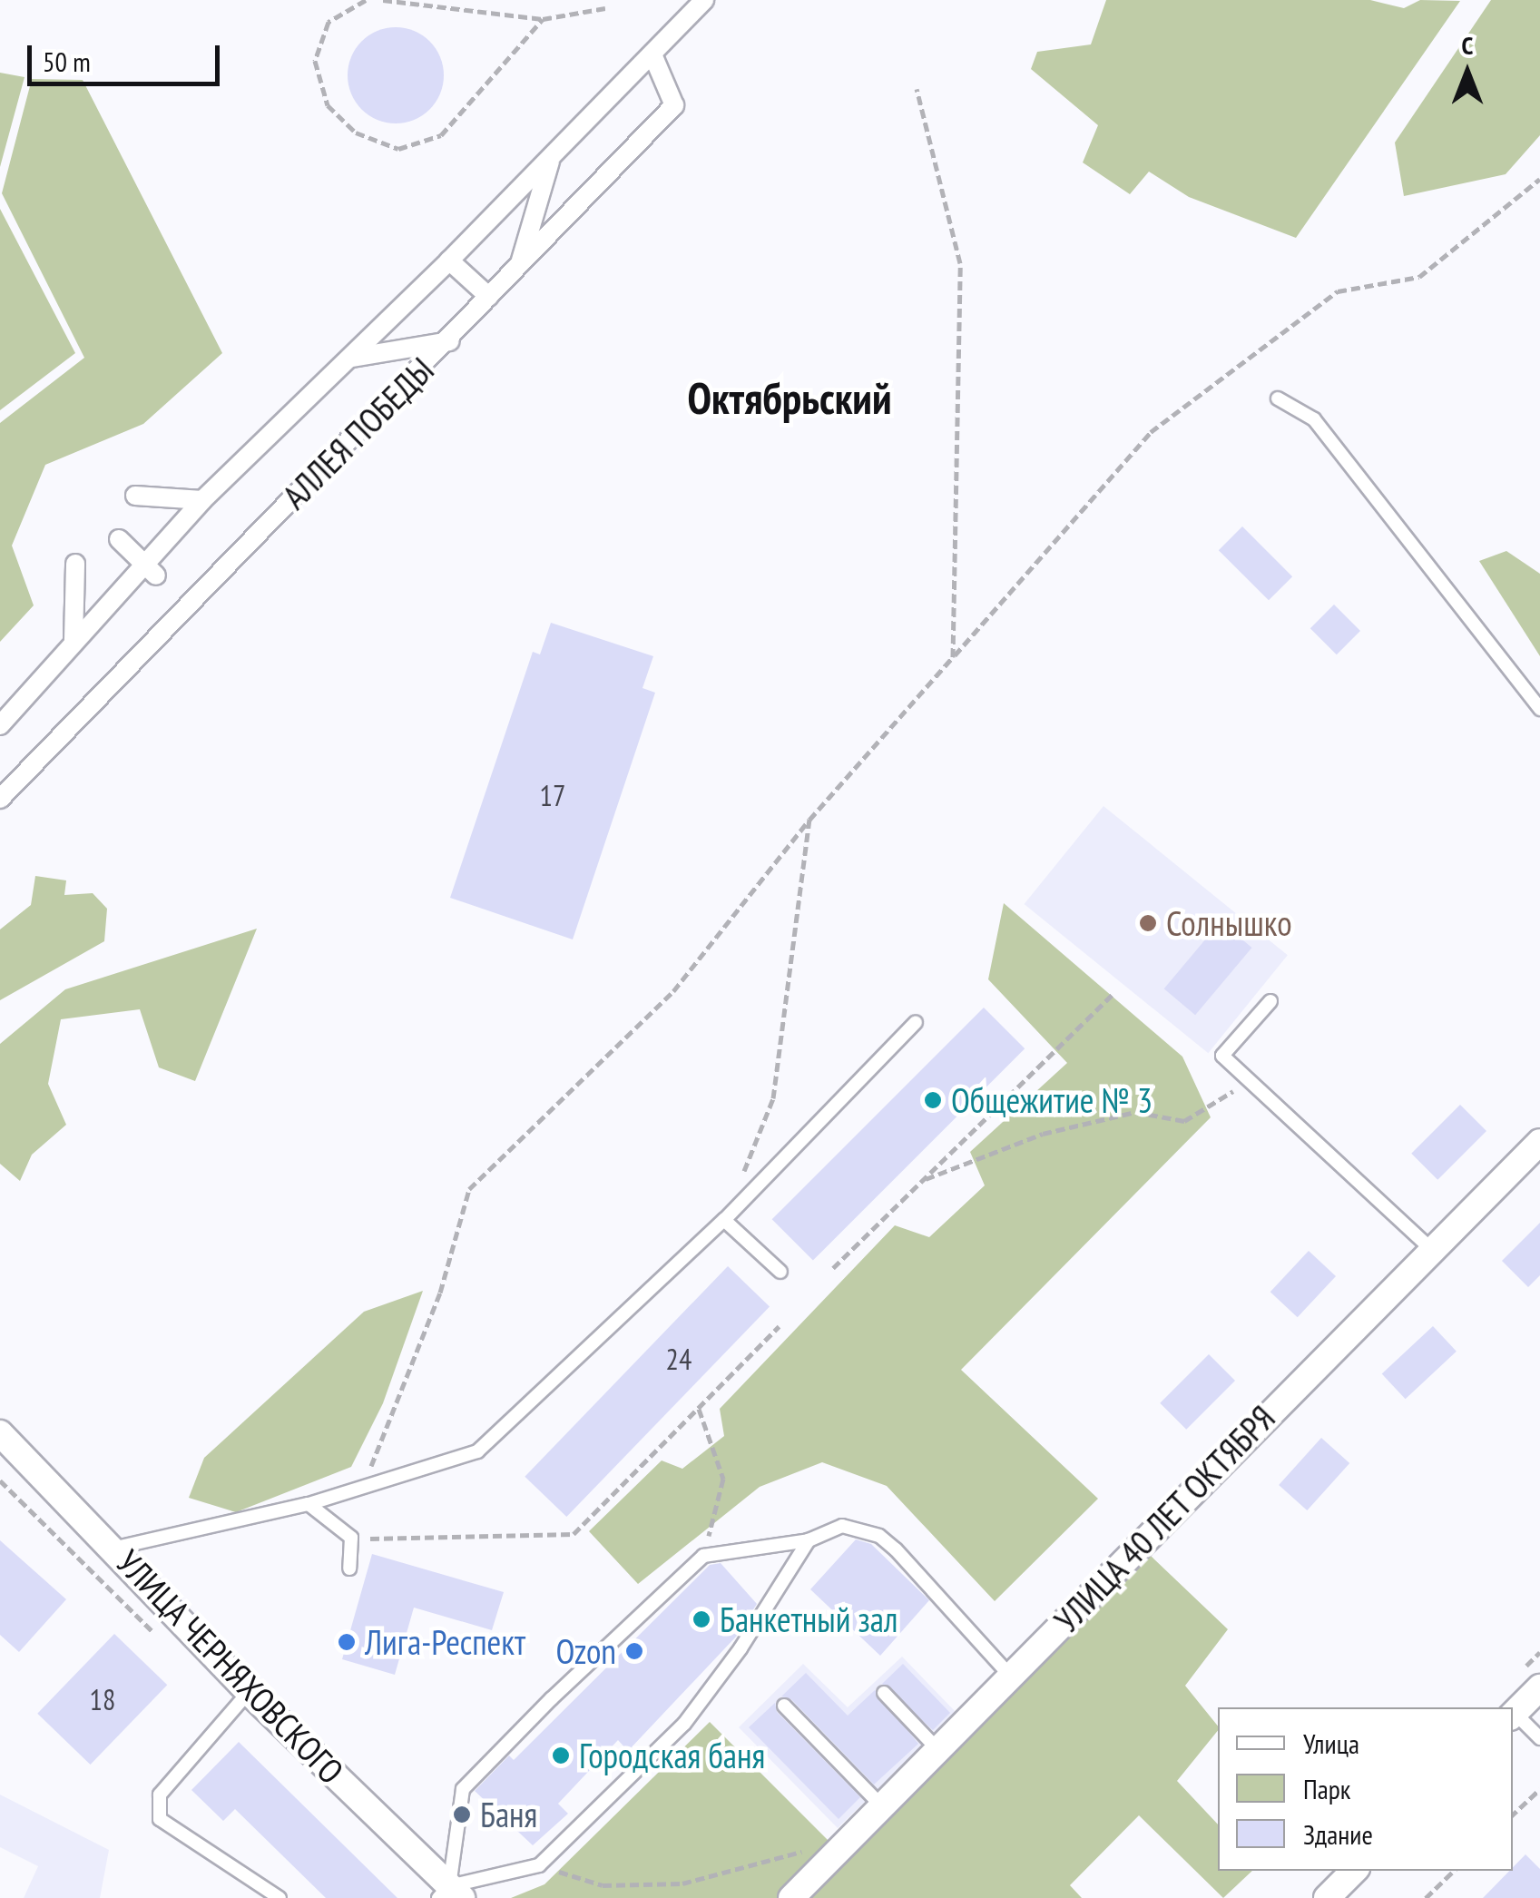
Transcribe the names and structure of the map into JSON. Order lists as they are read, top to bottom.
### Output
{
  "streets": {
    "street": ["АЛЛЕЯ ПОБЕДЫ", "УЛИЦА 40 ЛЕТ ОКТЯБРЯ", "УЛИЦА ЧЕРНЯХОВСКОГО"]
  },
  "districts": ["Октябрьский"],
  "places": [
    "Солнышко",
    "Общежитие № 3",
    "Банкетный зал",
    "Лига-Респект",
    "Ozon",
    "Городская баня",
    "Баня"
  ],
  "house_numbers": ["17", "24", "18"],
  "legend": ["Улица", "Парк", "Здание"],
  "scale_bar": "50 m",
  "north": "top"
}
